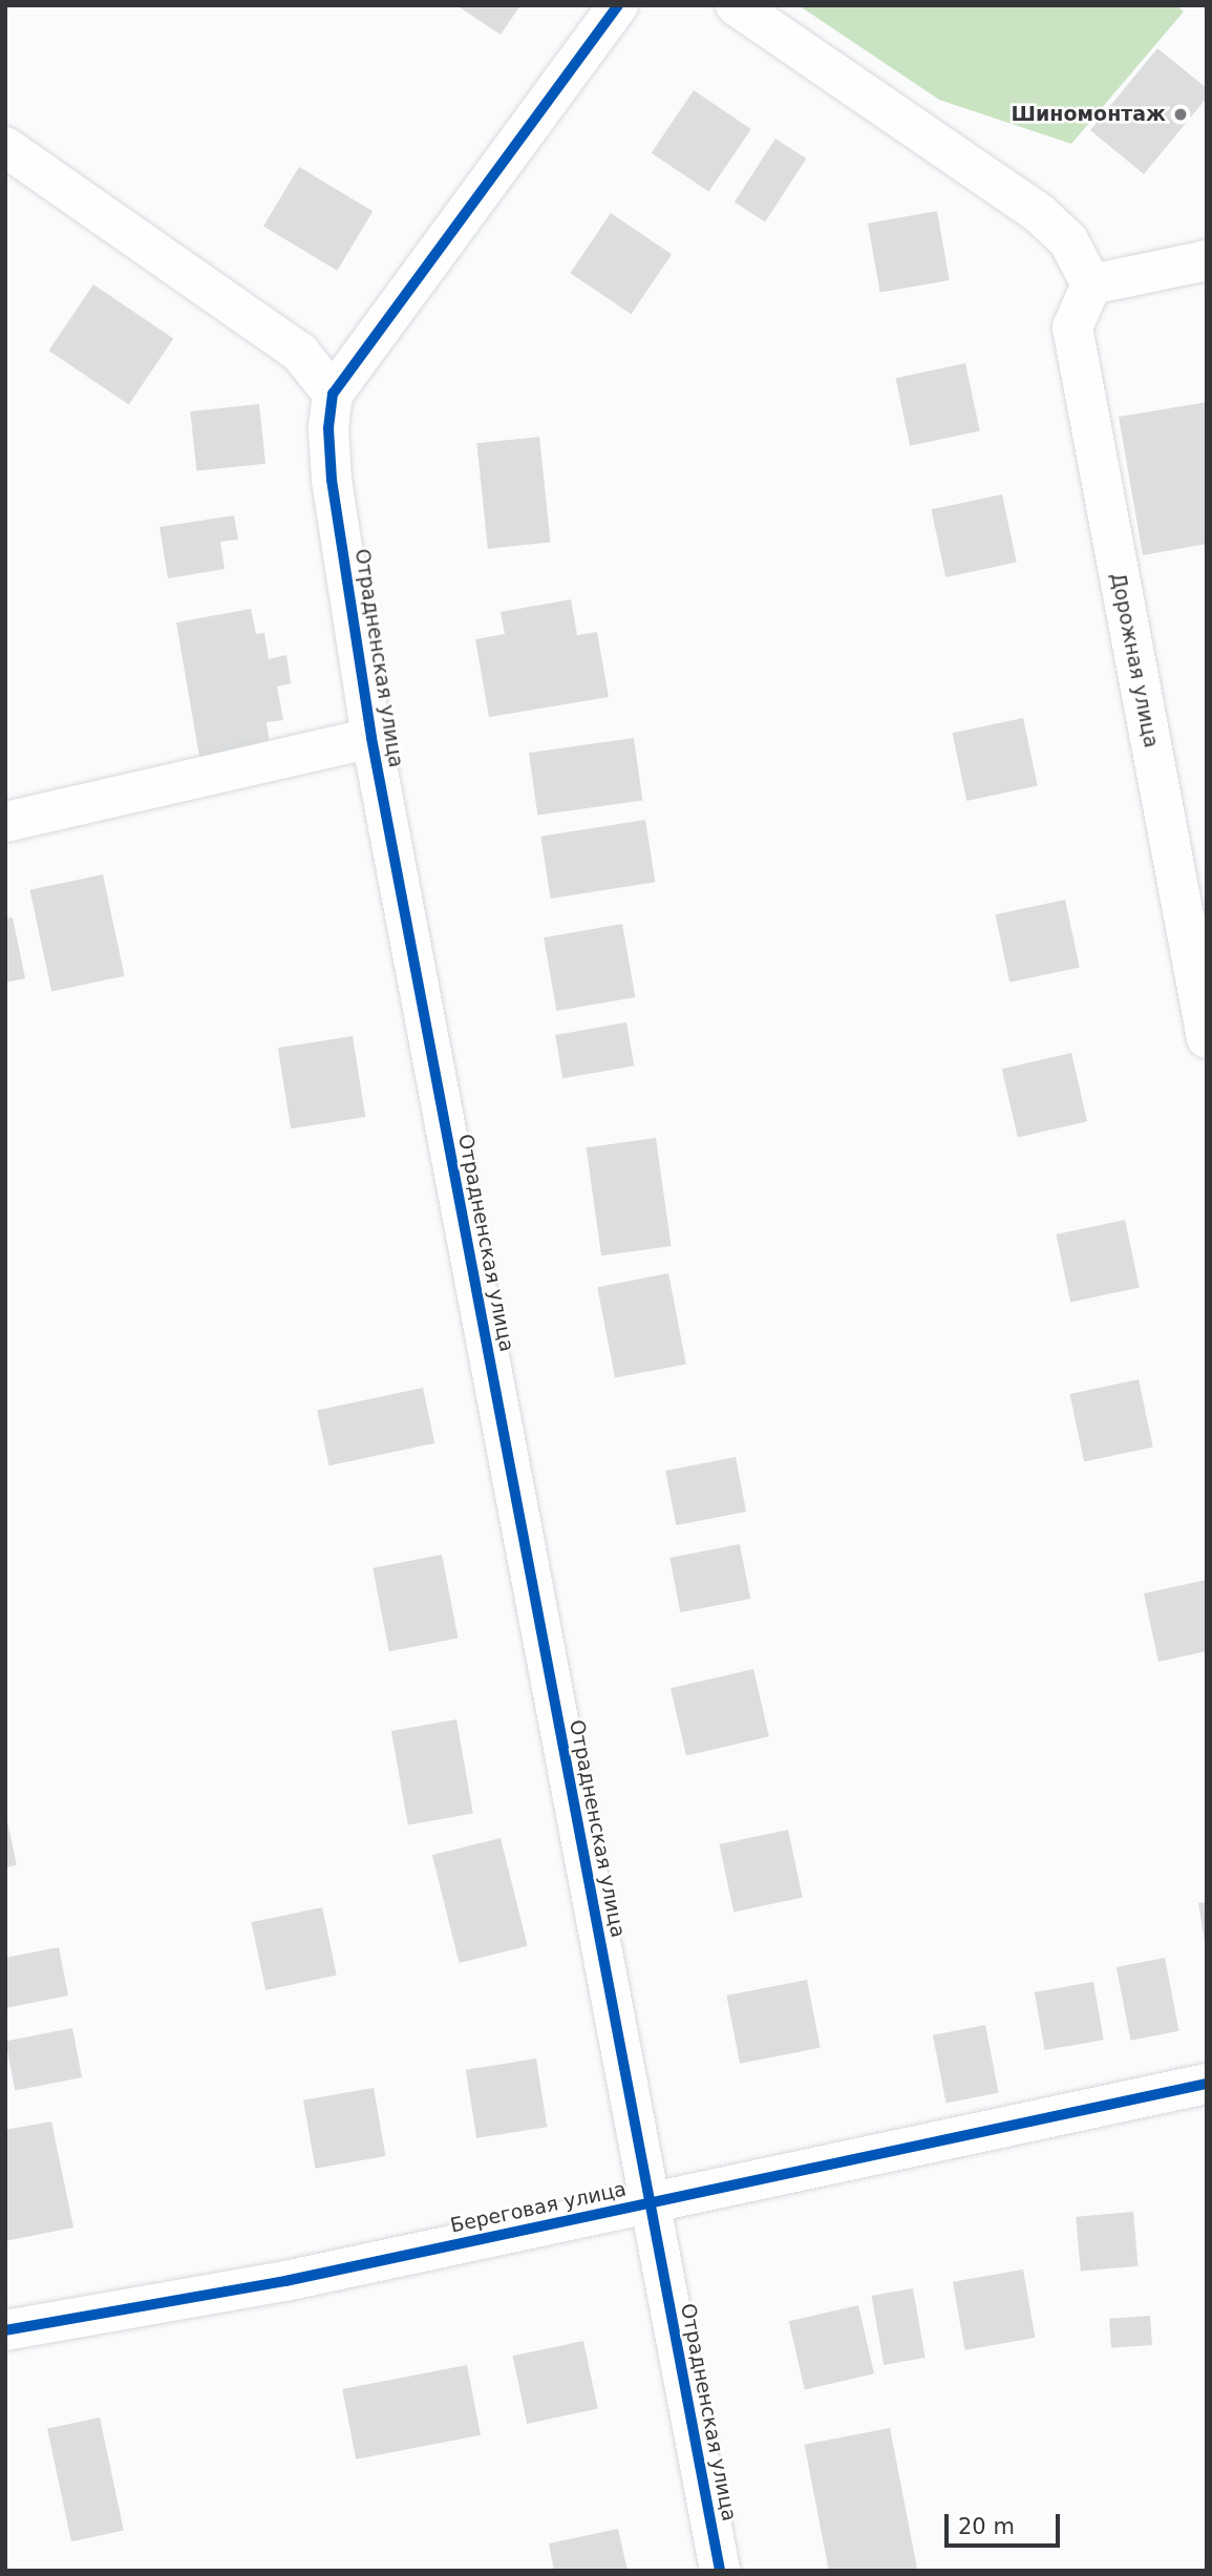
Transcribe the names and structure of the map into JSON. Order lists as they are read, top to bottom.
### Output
{
  "streets": {
    "street": ["Отрадненская улица", "Дорожная улица", "Береговая улица"]
  },
  "crossings": [
    ["Отрадненская улица", "Береговая улица"]
  ],
  "places": ["Шиномонтаж"],
  "scale_bar": "20 m"
}
